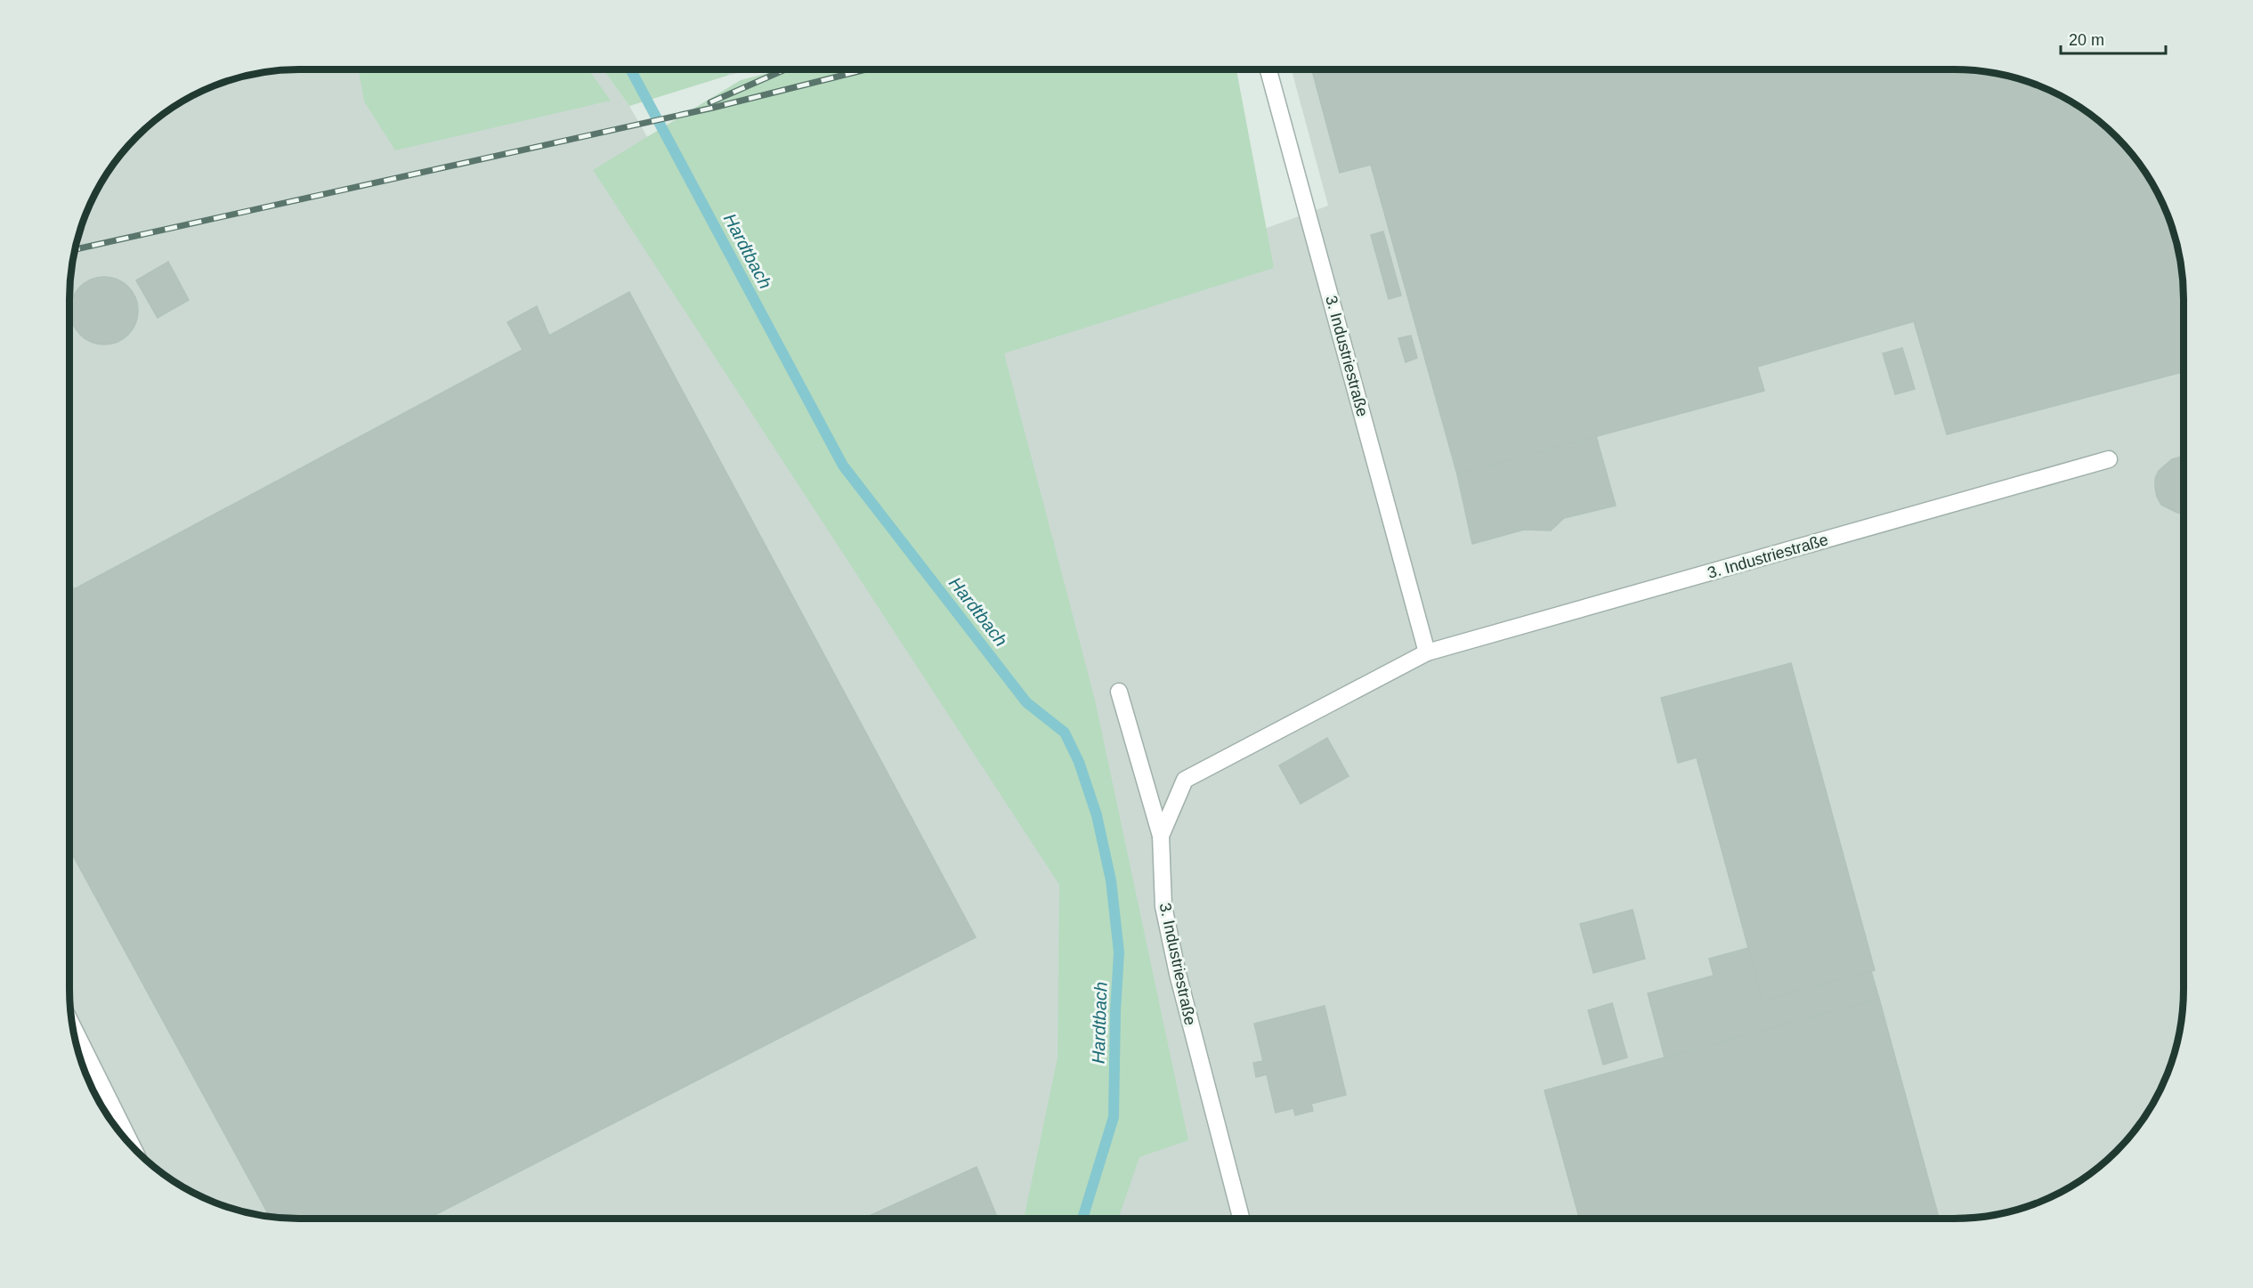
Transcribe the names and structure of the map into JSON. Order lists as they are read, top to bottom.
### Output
{
  "streets": {
    "street": ["3. Industriestraße"]
  },
  "water": ["Hardtbach"],
  "scale_bar": "20 m"
}
